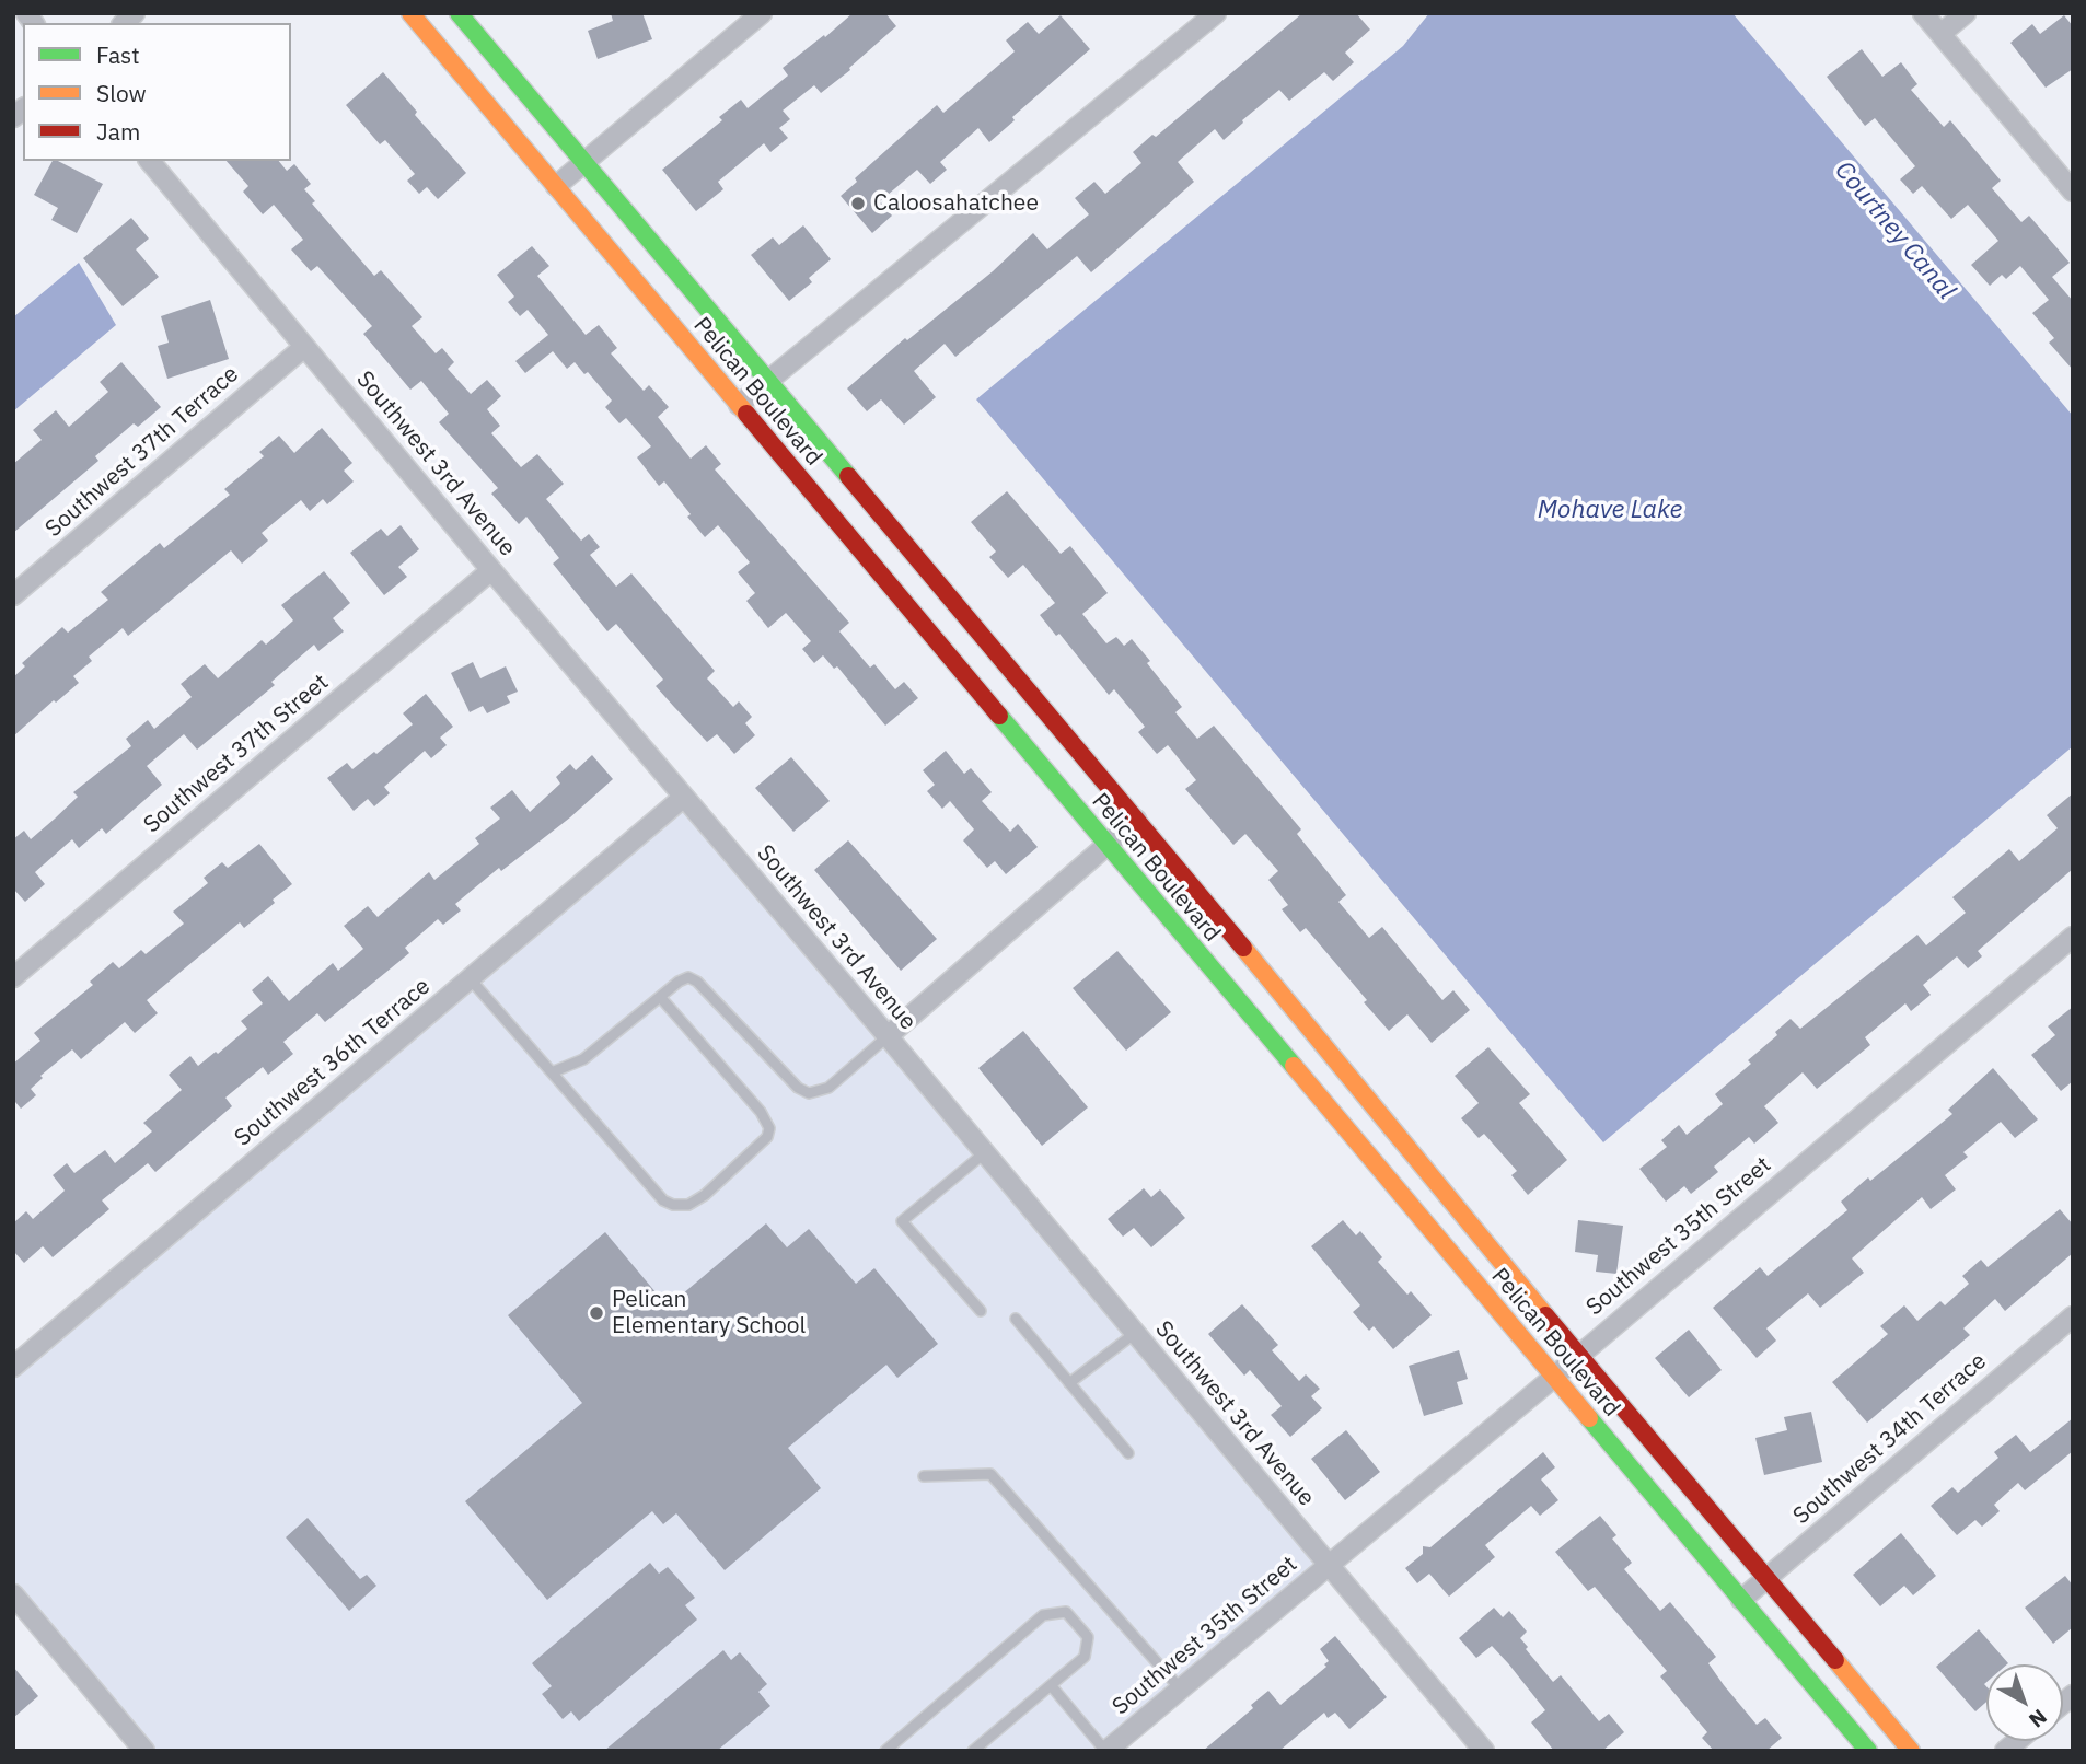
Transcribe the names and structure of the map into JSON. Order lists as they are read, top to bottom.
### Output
{
  "streets": {
    "street": [
      "Pelican Boulevard",
      "Southwest 37th Terrace",
      "Southwest 3rd Avenue",
      "Southwest 37th Street",
      "Southwest 36th Terrace",
      "Southwest 35th Street",
      "Southwest 34th Terrace"
    ]
  },
  "crossings": [
    ["Pelican Boulevard", "Southwest 35th Street"],
    ["Pelican Boulevard", "Southwest 34th Terrace"],
    ["Southwest 37th Terrace", "Southwest 3rd Avenue"],
    ["Southwest 3rd Avenue", "Southwest 37th Street"],
    ["Southwest 3rd Avenue", "Southwest 36th Terrace"],
    ["Southwest 3rd Avenue", "Southwest 35th Street"]
  ],
  "water": ["Courtney Canal", "Mohave Lake"],
  "places": ["Caloosahatchee", "Pelican Elementary School"],
  "legend": ["Fast", "Slow", "Jam"],
  "north": "bottom right"
}
